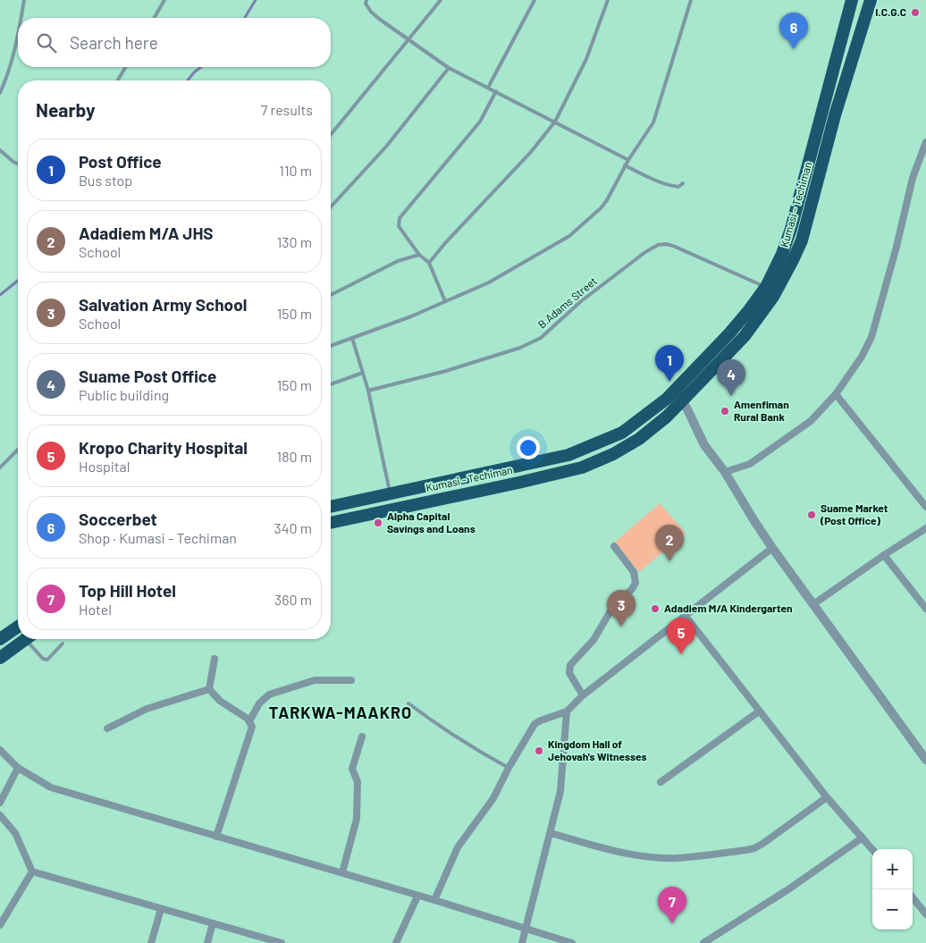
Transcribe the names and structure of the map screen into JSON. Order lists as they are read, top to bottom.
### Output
{
  "streets": {
    "highway": ["Kumasi - Techiman"],
    "lane": ["B.Adams Street"]
  },
  "districts": ["TARKWA-MAAKRO"],
  "places": [
    "I.C.G.C",
    "Amenfiman Rural Bank",
    "Suame Market (Post Office)",
    "Alpha Capital Savings and Loans",
    "Adadiem M/A Kindergarten",
    "Kingdom Hall of Jehovah's Witnesses"
  ],
  "page": {
    "pins": [
      "6",
      "1",
      "4",
      "2",
      "3",
      "5",
      "7"
    ],
    "search": "Search here",
    "heading": ["Nearby", "7 results"],
    "list": [
      {
        "mark": "1",
        "name": "Post Office",
        "note": "Bus stop",
        "value": "110 m"
      },
      {
        "mark": "2",
        "name": "Adadiem M/A JHS",
        "note": "School",
        "value": "130 m"
      },
      {
        "mark": "3",
        "name": "Salvation Army School",
        "note": "School",
        "value": "150 m"
      },
      {
        "mark": "4",
        "name": "Suame Post Office",
        "note": "Public building",
        "value": "150 m"
      },
      {
        "mark": "5",
        "name": "Kropo Charity Hospital",
        "note": "Hospital",
        "value": "180 m"
      },
      {
        "mark": "6",
        "name": "Soccerbet",
        "note": "Shop · Kumasi - Techiman",
        "value": "340 m"
      },
      {
        "mark": "7",
        "name": "Top Hill Hotel",
        "note": "Hotel",
        "value": "360 m"
      }
    ],
    "map_buttons": ["+", "−"]
  }
}
